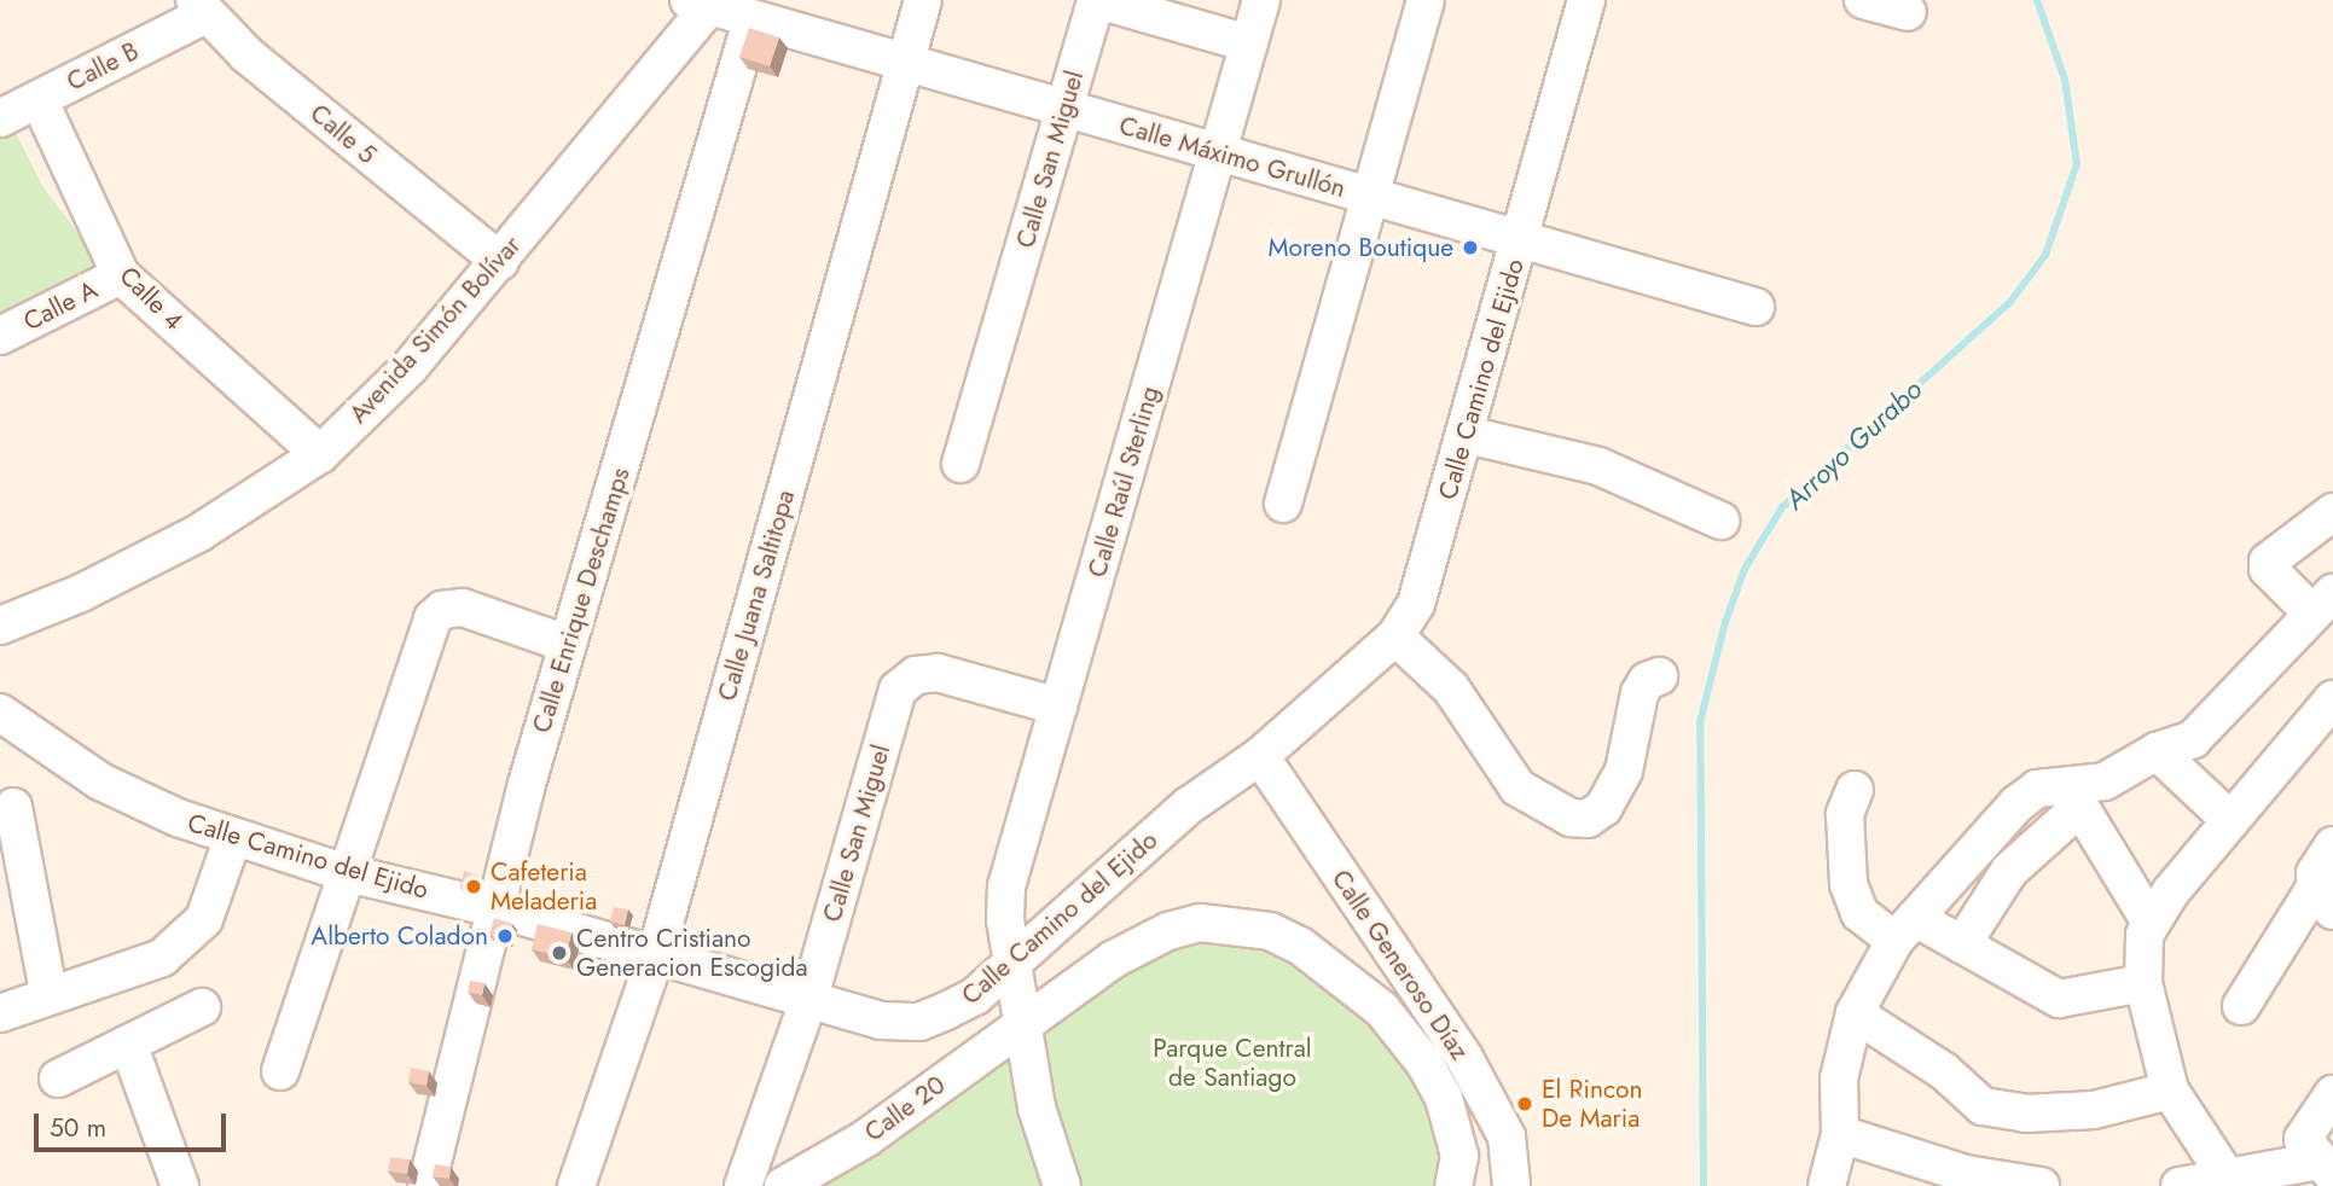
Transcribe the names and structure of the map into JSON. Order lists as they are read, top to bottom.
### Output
{
  "streets": {
    "street": [
      "Calle B",
      "Calle 5",
      "Calle Máximo Grullón",
      "Calle San Miguel",
      "Calle 4",
      "Calle A",
      "Avenida Simón Bolívar",
      "Calle Camino del Ejido",
      "Calle Raúl Sterling",
      "Calle Juana Saltitopa",
      "Calle Enrique Deschamps",
      "Calle Generoso Díaz",
      "Calle 20"
    ]
  },
  "crossings": [
    ["Calle B", "Calle 5"],
    ["Calle B", "Calle 4"],
    ["Calle 5", "Avenida Simón Bolívar"],
    ["Calle Máximo Grullón", "Calle San Miguel"],
    ["Calle Máximo Grullón", "Avenida Simón Bolívar"],
    ["Calle Máximo Grullón", "Calle Camino del Ejido"],
    ["Calle Máximo Grullón", "Calle Raúl Sterling"],
    ["Calle Máximo Grullón", "Calle Juana Saltitopa"],
    ["Calle Máximo Grullón", "Calle Enrique Deschamps"],
    ["Calle San Miguel", "Calle Camino del Ejido"],
    ["Calle San Miguel", "Calle Raúl Sterling"],
    ["Calle 4", "Calle A"],
    ["Calle 4", "Avenida Simón Bolívar"],
    ["Calle Camino del Ejido", "Calle Raúl Sterling"],
    ["Calle Camino del Ejido", "Calle Juana Saltitopa"],
    ["Calle Camino del Ejido", "Calle Enrique Deschamps"],
    ["Calle Camino del Ejido", "Calle Generoso Díaz"],
    ["Calle Raúl Sterling", "Calle 20"]
  ],
  "water": ["Arroyo Gurabo"],
  "parks": ["Parque Central de Santiago"],
  "places": [
    "Moreno Boutique",
    "Cafeteria Meladeria",
    "Alberto Coladon",
    "Centro Cristiano Generacion Escogida",
    "El Rincon De Maria"
  ],
  "scale_bar": "50 m"
}
